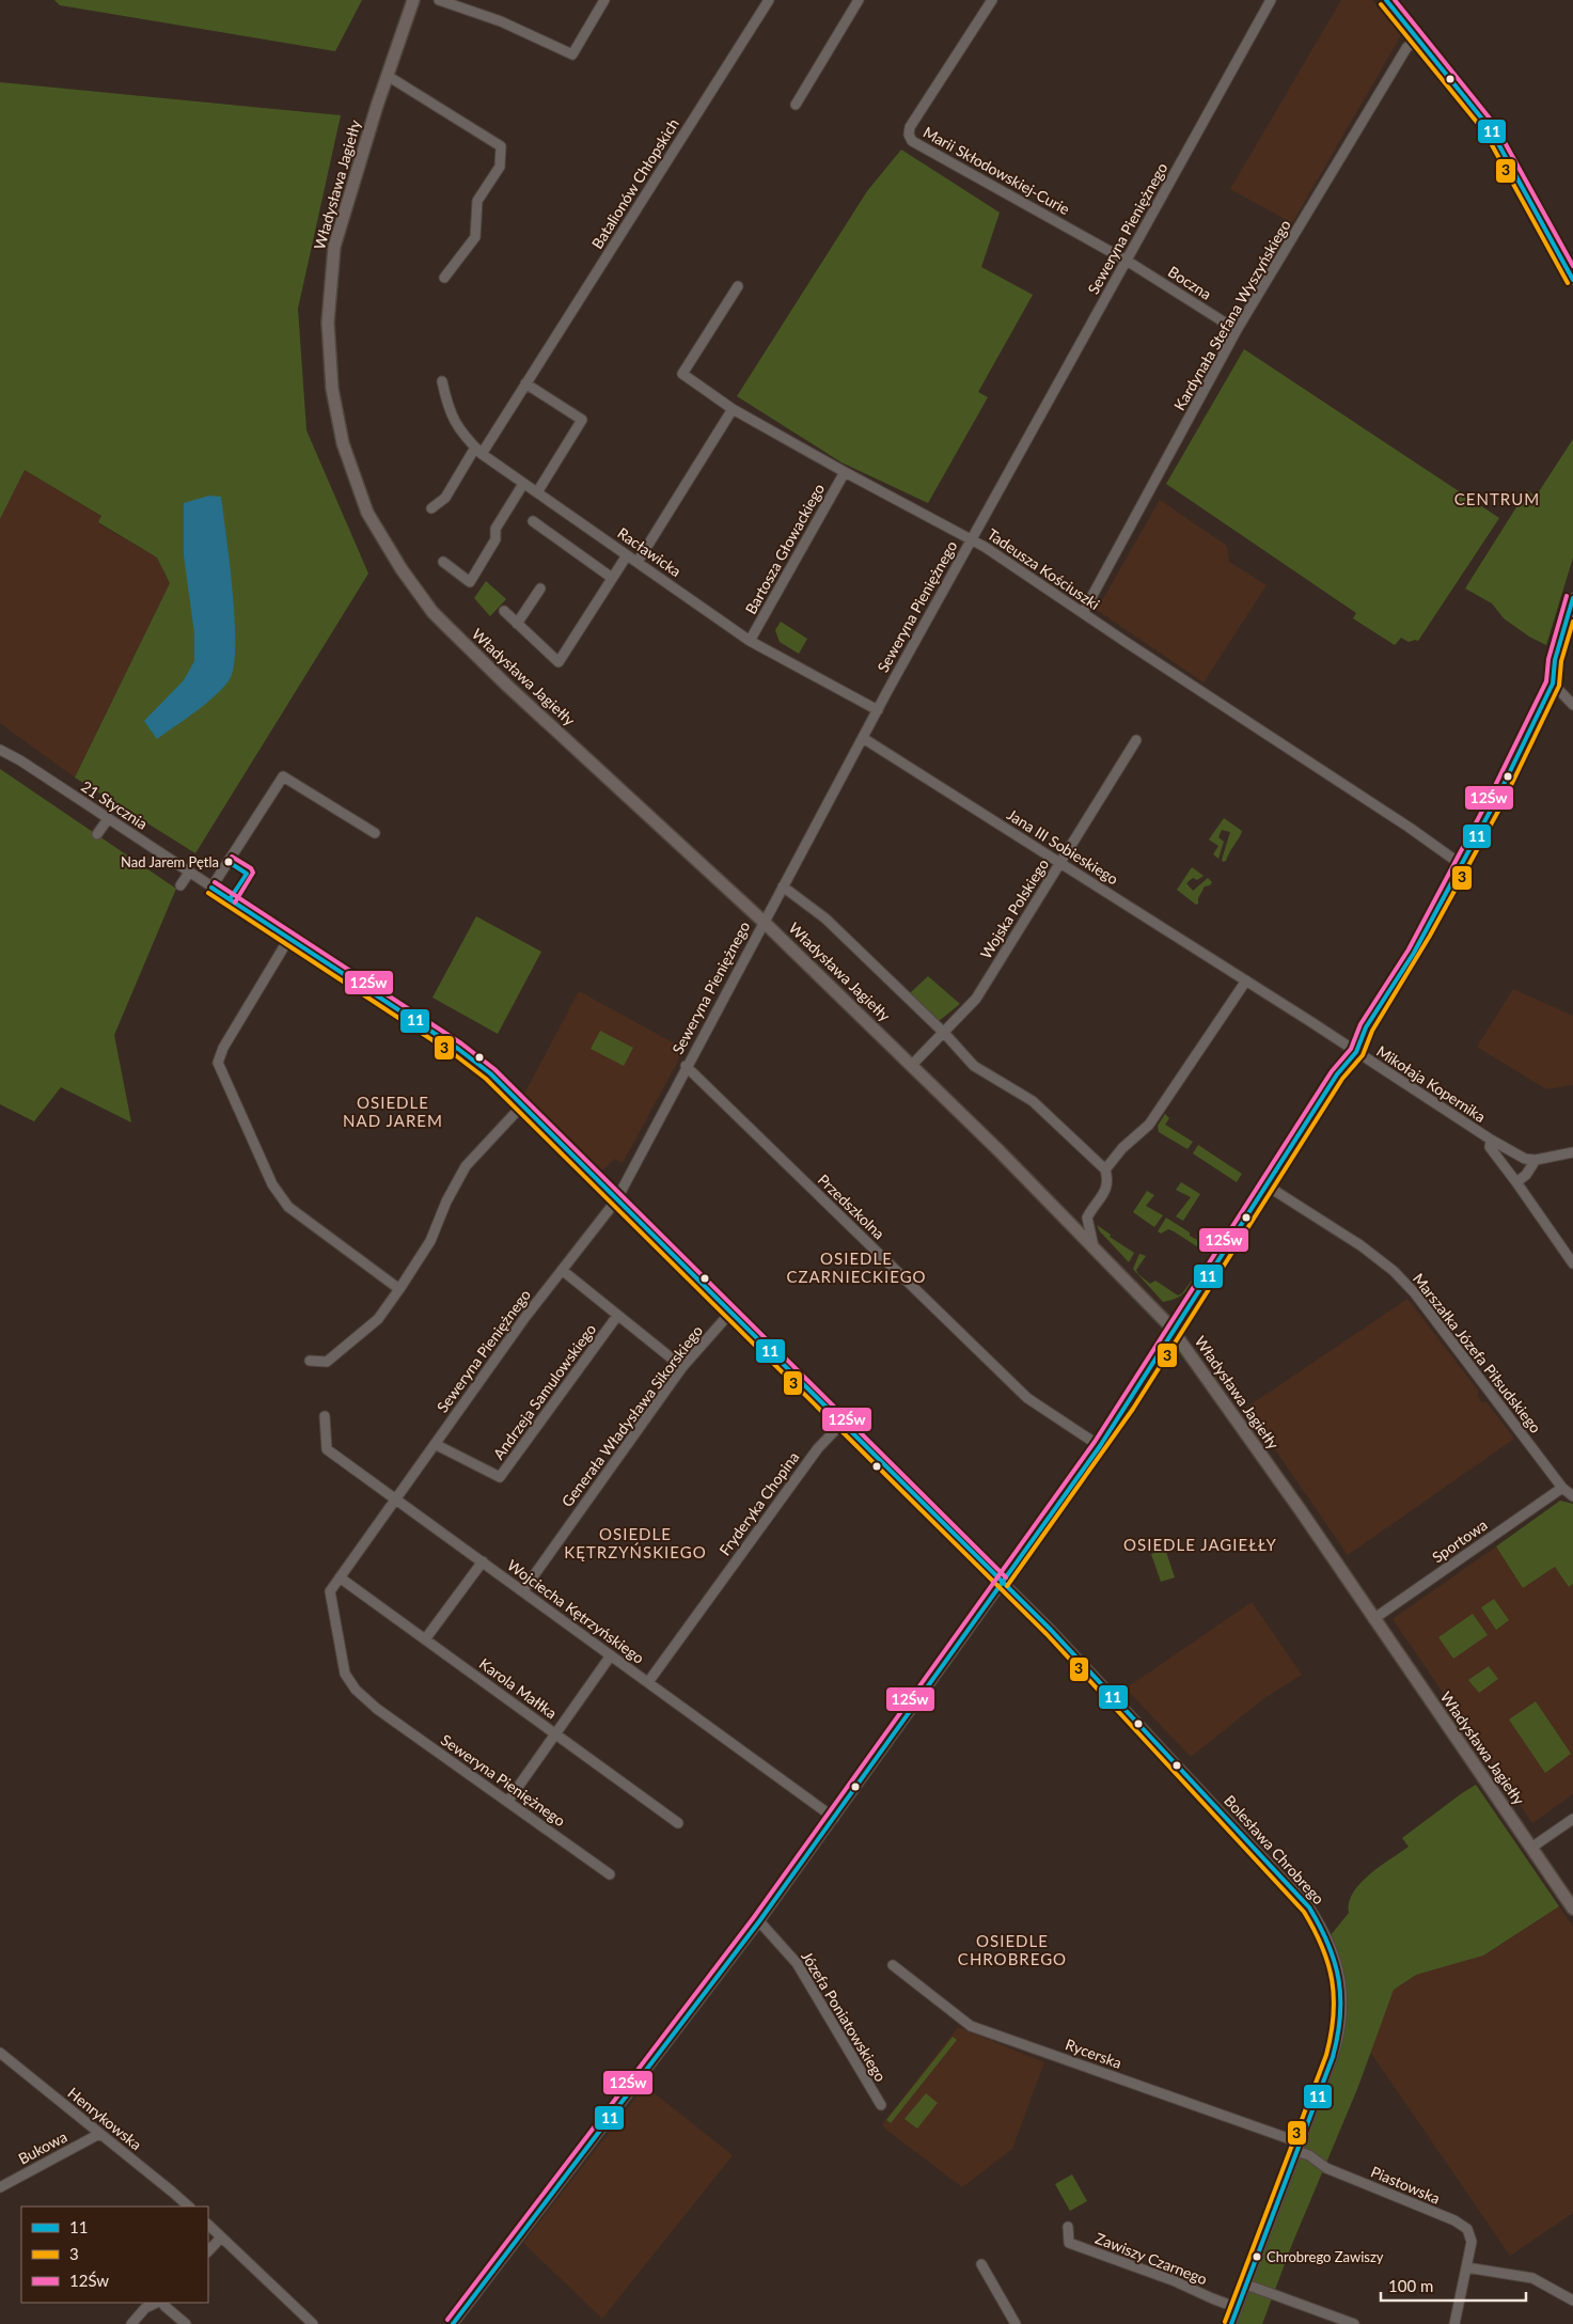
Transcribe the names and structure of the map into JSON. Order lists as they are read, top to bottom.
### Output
{
  "streets": {
    "main road": ["Władysława Jagiełły"],
    "street": [
      "Marii Skłodowskiej-Curie",
      "Batalionów Chłopskich",
      "Seweryna Pieniężnego",
      "Boczna",
      "Kardynała Stefana Wyszyńskiego",
      "Bartosza Głowackiego",
      "Racławicka",
      "Tadeusza Kościuszki",
      "21 Stycznia",
      "Jana III Sobieskiego",
      "Wojska Polskiego",
      "Mikołaja Kopernika",
      "Przedszkolna",
      "Marszałka Józefa Piłsudskiego",
      "Andrzeja Samulowskiego",
      "Generała Władysława Sikorskiego",
      "Fryderyka Chopina",
      "Sportowa",
      "Wojciecha Kętrzyńskiego",
      "Karola Małłka",
      "Bolesława Chrobrego",
      "Józefa Poniatowskiego",
      "Rycerska",
      "Henrykowska",
      "Bukowa",
      "Piastowska",
      "Zawiszy Czarnego"
    ]
  },
  "crossings": [
    ["Marii Skłodowskiej-Curie", "Seweryna Pieniężnego"],
    ["Marii Skłodowskiej-Curie", "Boczna"],
    ["Batalionów Chłopskich", "Racławicka"],
    ["Władysława Jagiełły", "Seweryna Pieniężnego"],
    ["Władysława Jagiełły", "Wojska Polskiego"],
    ["Władysława Jagiełły", "Sportowa"],
    ["Seweryna Pieniężnego", "Boczna"],
    ["Seweryna Pieniężnego", "Racławicka"],
    ["Seweryna Pieniężnego", "Tadeusza Kościuszki"],
    ["Seweryna Pieniężnego", "21 Stycznia"],
    ["Seweryna Pieniężnego", "Jana III Sobieskiego"],
    ["Seweryna Pieniężnego", "Przedszkolna"],
    ["Seweryna Pieniężnego", "Andrzeja Samulowskiego"],
    ["Seweryna Pieniężnego", "Wojciecha Kętrzyńskiego"],
    ["Seweryna Pieniężnego", "Karola Małłka"],
    ["Boczna", "Kardynała Stefana Wyszyńskiego"],
    ["Kardynała Stefana Wyszyńskiego", "Tadeusza Kościuszki"],
    ["Bartosza Głowackiego", "Racławicka"],
    ["Bartosza Głowackiego", "Tadeusza Kościuszki"],
    ["21 Stycznia", "Generała Władysława Sikorskiego"],
    ["21 Stycznia", "Fryderyka Chopina"],
    ["21 Stycznia", "Bolesława Chrobrego"],
    ["Jana III Sobieskiego", "Wojska Polskiego"],
    ["Jana III Sobieskiego", "Mikołaja Kopernika"],
    ["Marszałka Józefa Piłsudskiego", "Sportowa"],
    ["Generała Władysława Sikorskiego", "Wojciecha Kętrzyńskiego"],
    ["Fryderyka Chopina", "Wojciecha Kętrzyńskiego"],
    ["Bolesława Chrobrego", "Rycerska"],
    ["Bolesława Chrobrego", "Piastowska"],
    ["Bolesława Chrobrego", "Zawiszy Czarnego"],
    ["Rycerska", "Piastowska"],
    ["Henrykowska", "Bukowa"]
  ],
  "districts": [
    "CENTRUM",
    "OSIEDLE NAD JAREM",
    "OSIEDLE CZARNIECKIEGO",
    "OSIEDLE KĘTRZYŃSKIEGO",
    "OSIEDLE JAGIEŁŁY",
    "OSIEDLE CHROBREGO"
  ],
  "places": ["Nad Jarem Pętla", "Chrobrego Zawiszy"],
  "lines": ["transit line 11", "transit line 12Św", "transit line 3"],
  "legend": ["11", "3", "12Św"],
  "scale_bar": "100 m"
}
